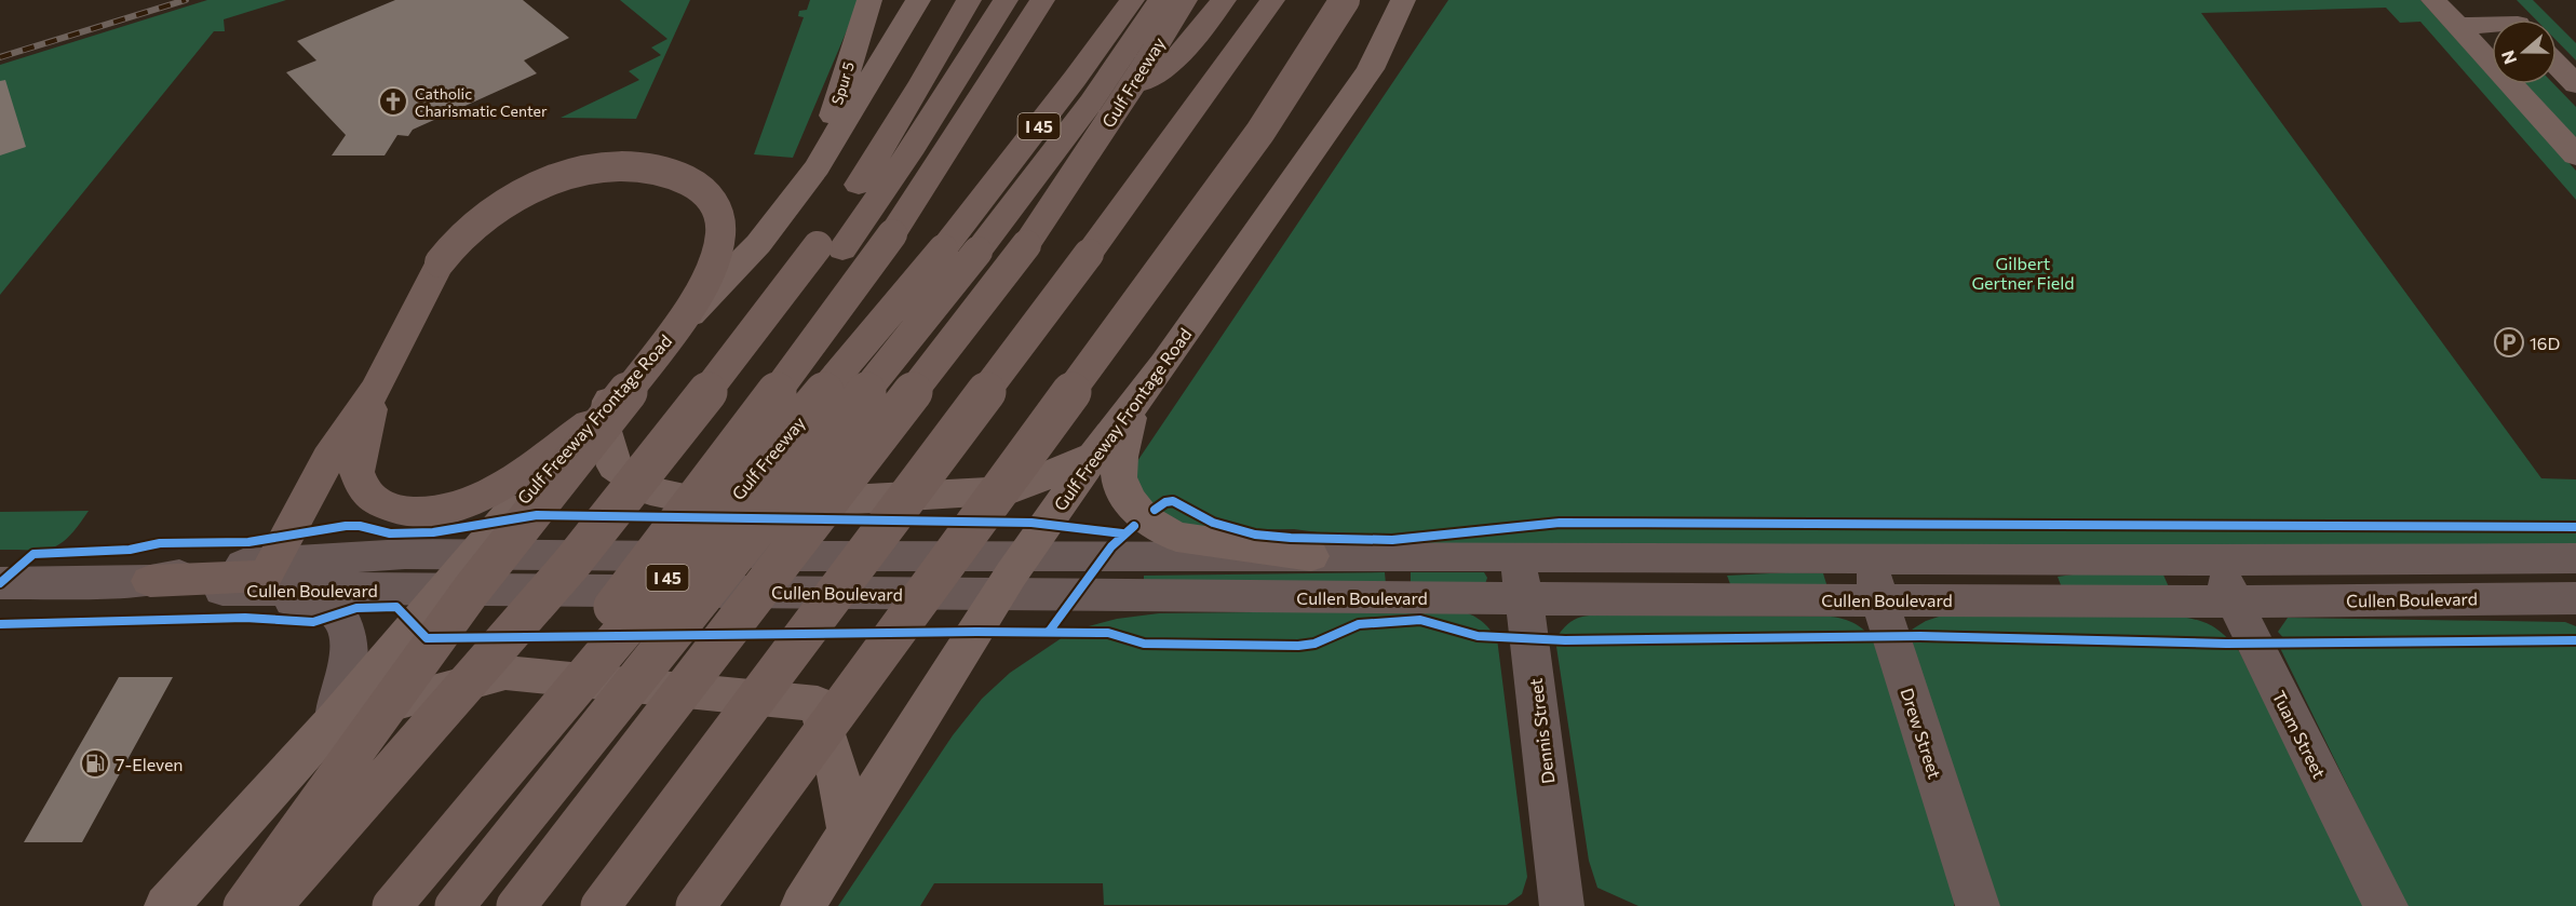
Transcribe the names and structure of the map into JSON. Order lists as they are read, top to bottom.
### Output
{
  "streets": {
    "highway": ["Gulf Freeway", "I 45"],
    "main road": ["Spur 5", "Gulf Freeway Frontage Road"],
    "street": [
      "Cullen Boulevard",
      "Dennis Street",
      "Drew Street",
      "Tuam Street"
    ]
  },
  "crossings": [
    ["Spur 5", "Gulf Freeway Frontage Road"],
    ["Gulf Freeway Frontage Road", "Cullen Boulevard"],
    ["Cullen Boulevard", "Dennis Street"],
    ["Cullen Boulevard", "Drew Street"],
    ["Cullen Boulevard", "Tuam Street"]
  ],
  "parks": ["Gilbert Gertner Field"],
  "places": {
    "church": ["Catholic Charismatic Center"],
    "parking": ["16D"],
    "fuel station": ["7-Eleven"]
  },
  "north": "left"
}
